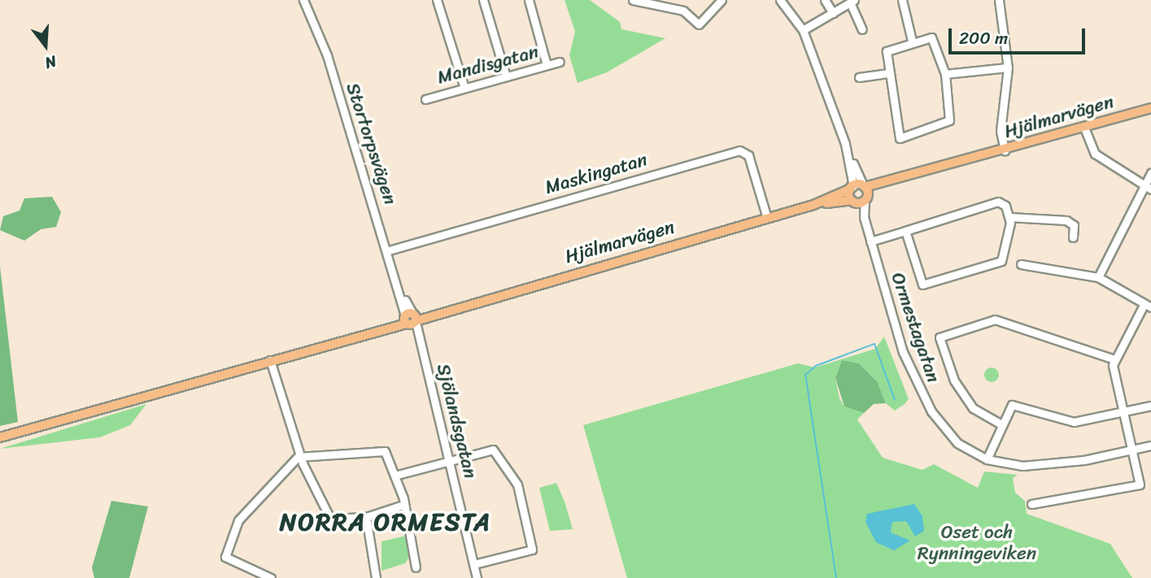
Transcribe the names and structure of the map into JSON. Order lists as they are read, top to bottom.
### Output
{
  "streets": {
    "main road": ["Hjälmarvägen"],
    "street": [
      "Mandisgatan",
      "Stortorpsvägen",
      "Maskingatan",
      "Ormestagatan",
      "Sjölandsgatan"
    ]
  },
  "crossings": [
    ["Hjälmarvägen", "Stortorpsvägen"],
    ["Hjälmarvägen", "Maskingatan"],
    ["Hjälmarvägen", "Ormestagatan"],
    ["Hjälmarvägen", "Sjölandsgatan"],
    ["Stortorpsvägen", "Maskingatan"],
    ["Stortorpsvägen", "Sjölandsgatan"]
  ],
  "districts": ["NORRA ORMESTA"],
  "parks": ["Oset och Rynningeviken"],
  "scale_bar": "200 m",
  "north": "bottom"
}
